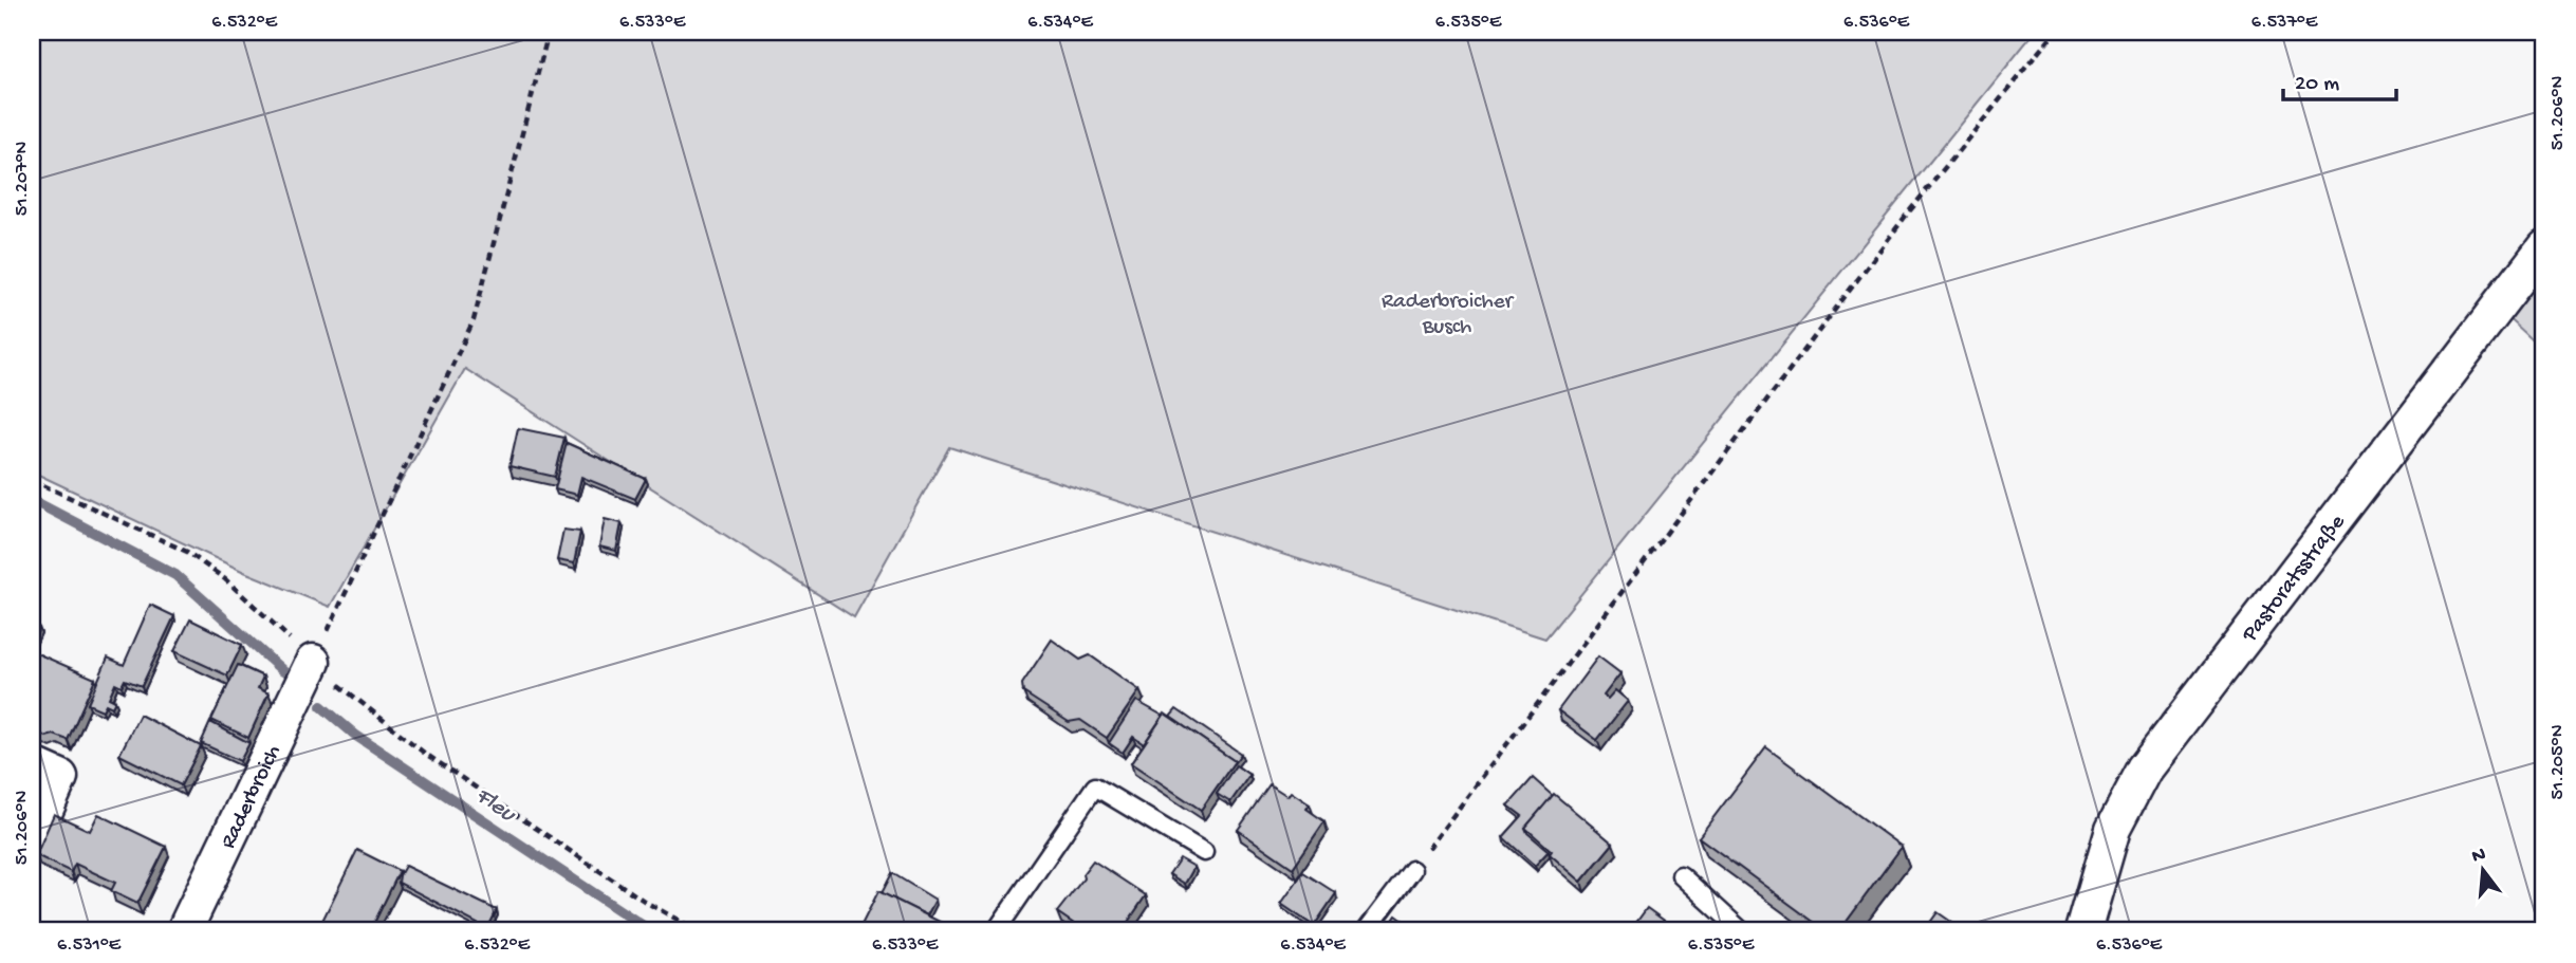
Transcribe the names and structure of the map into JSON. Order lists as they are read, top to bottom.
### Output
{
  "streets": {
    "street": ["Pastoratsstraße", "Raderbroich"]
  },
  "water": ["Fleu"],
  "parks": ["Raderbroicher Busch"],
  "scale_bar": "20 m",
  "north": "top",
  "coordinates": [
    "6.532°E",
    "6.533°E",
    "6.534°E",
    "6.535°E",
    "6.536°E",
    "6.537°E",
    "51.206°N",
    "51.207°N",
    "51.205°N",
    "6.531°E"
  ]
}
